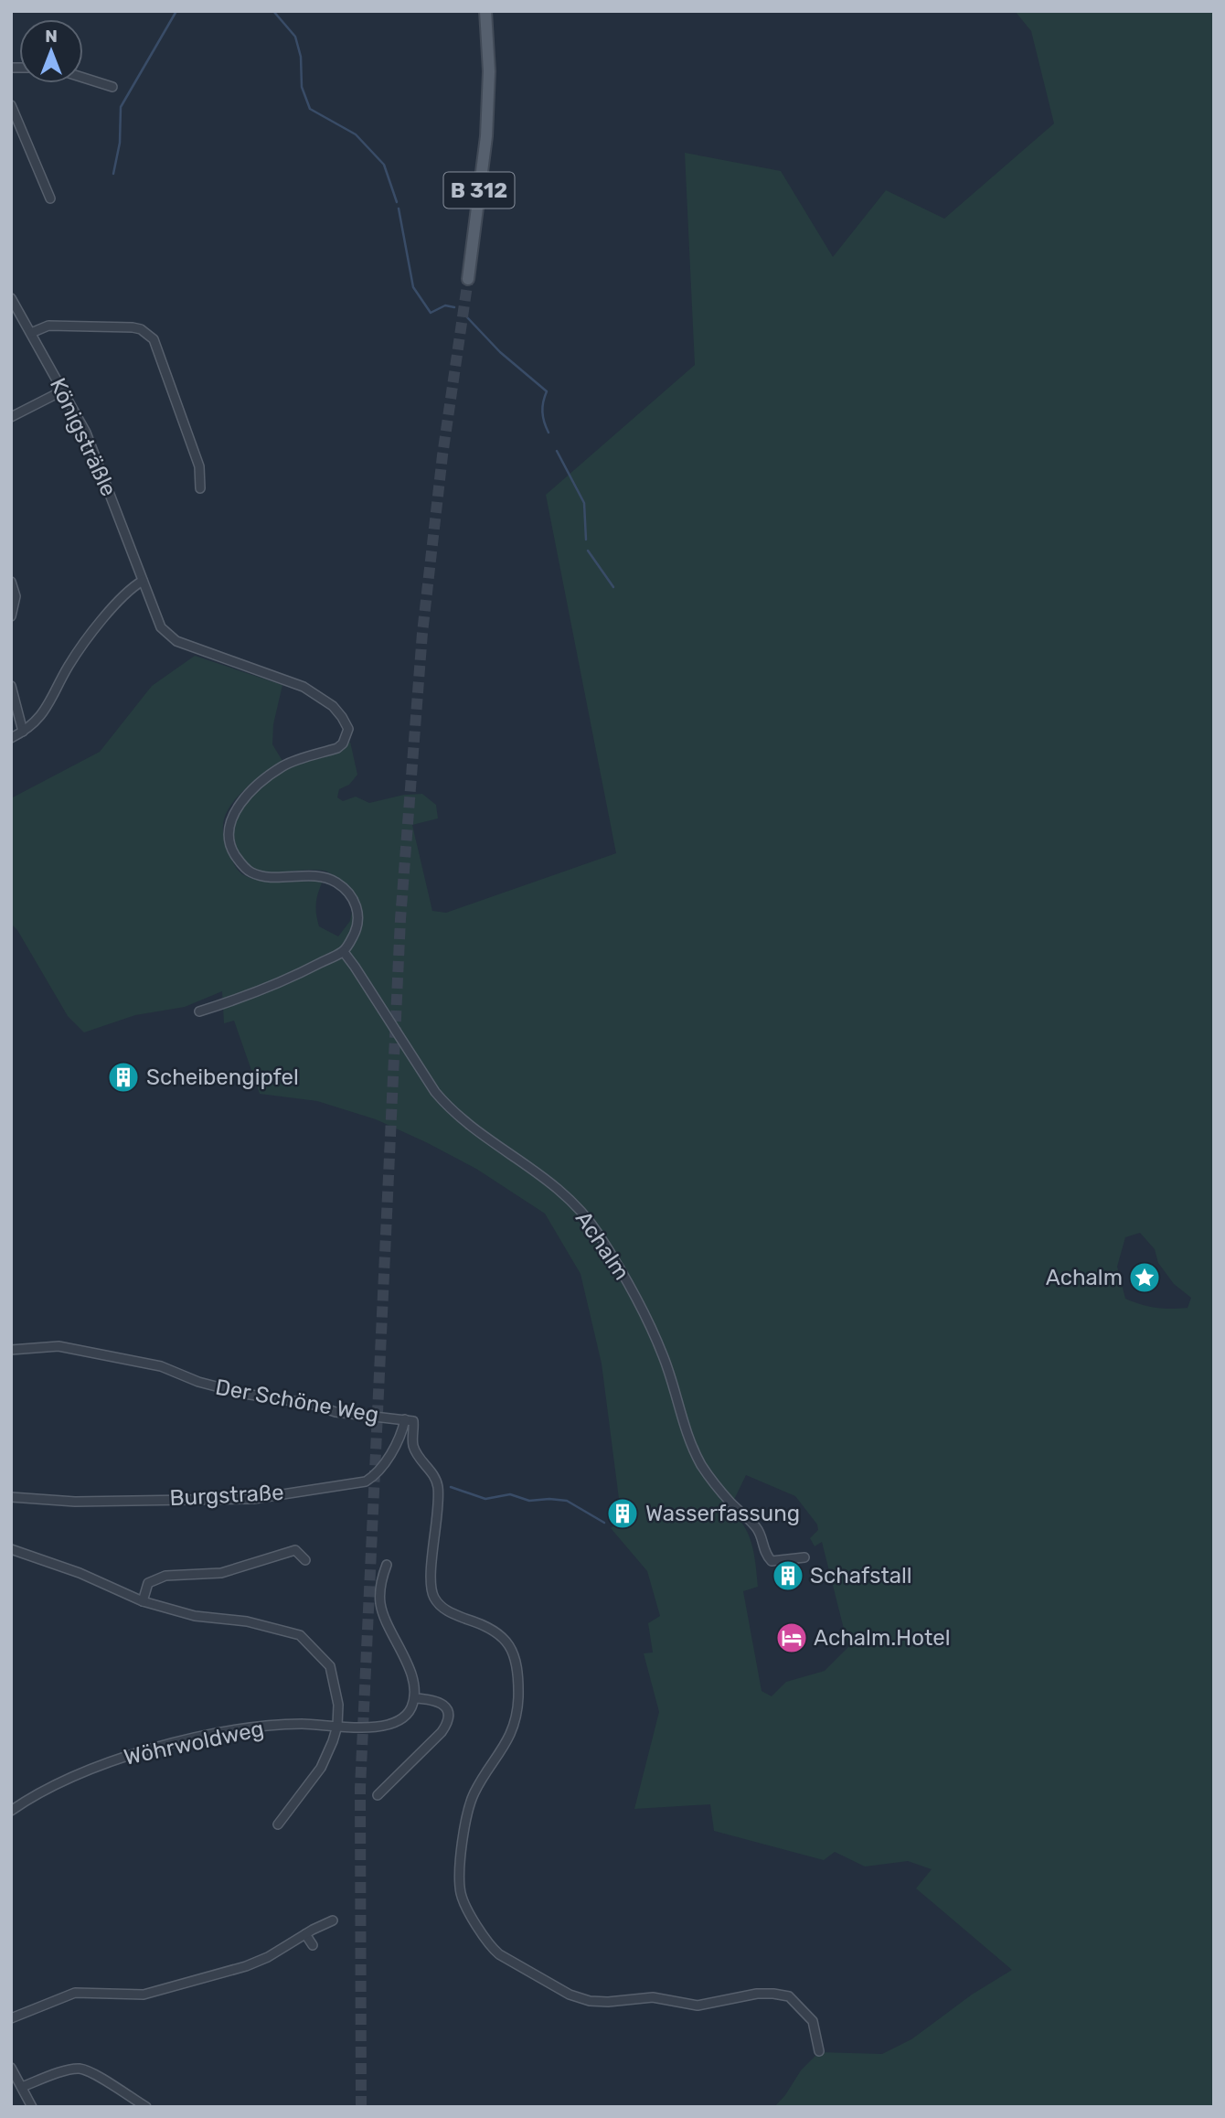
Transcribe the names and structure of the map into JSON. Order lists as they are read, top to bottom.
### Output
{
  "streets": {
    "main road": ["B 312"],
    "street": [
      "Königsträßle",
      "Achalm",
      "Der Schöne Weg",
      "Burgstraße",
      "Wöhrwoldweg"
    ]
  },
  "crossings": [
    ["Königsträßle", "Achalm"],
    ["Der Schöne Weg", "Burgstraße"]
  ],
  "places": {
    "building": ["Scheibengipfel", "Wasserfassung", "Schafstall"],
    "place": ["Achalm"],
    "hotel": ["Achalm.Hotel"]
  },
  "north": "top"
}
